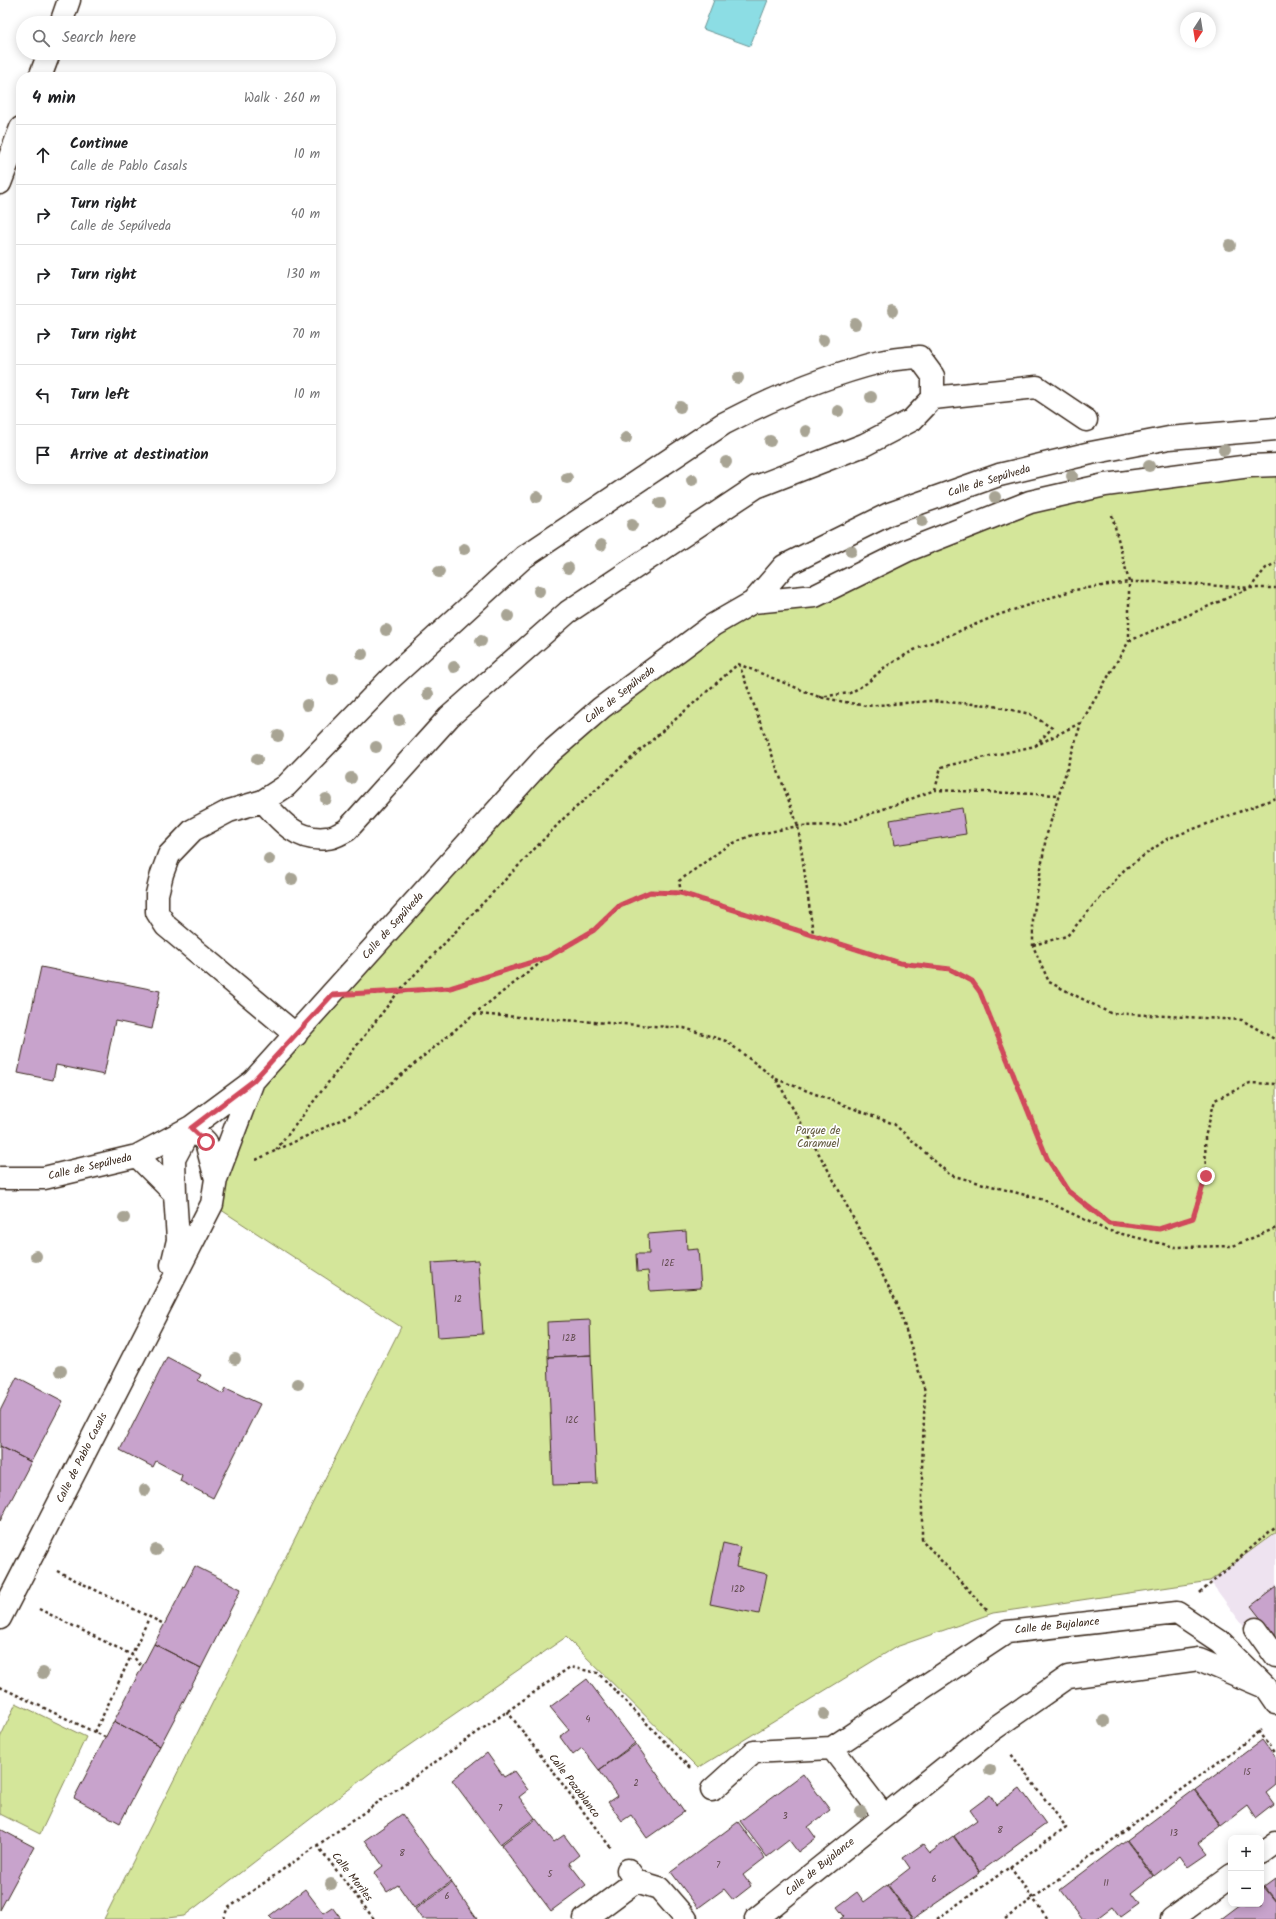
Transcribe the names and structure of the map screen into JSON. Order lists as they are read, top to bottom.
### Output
{
  "streets": {
    "street": ["Calle de Sepúlveda", "Calle de Pablo Casals", "Calle de Bujalance"],
    "path": ["Calle Pozoblanco", "Calle Moriles"]
  },
  "crossings": [
    ["Calle de Sepúlveda", "Calle de Pablo Casals"]
  ],
  "parks": ["Parque de Caramuel"],
  "house_numbers": [
    "12E",
    "12",
    "12B",
    "12C",
    "12D",
    "4",
    "15",
    "2",
    "7",
    "3",
    "8",
    "13",
    "8",
    "7",
    "5",
    "6",
    "11",
    "6"
  ],
  "north": "bottom",
  "page": {
    "search": "Search here",
    "heading": ["4 min", "Walk · 260 m"],
    "list": [
      ["Continue", "Calle de Pablo Casals", "10 m"],
      ["Turn right", "Calle de Sepúlveda", "40 m"],
      ["Turn right", "130 m"],
      ["Turn right", "70 m"],
      ["Turn left", "10 m"],
      "Arrive at destination"
    ],
    "map_buttons": ["+", "−"]
  }
}
